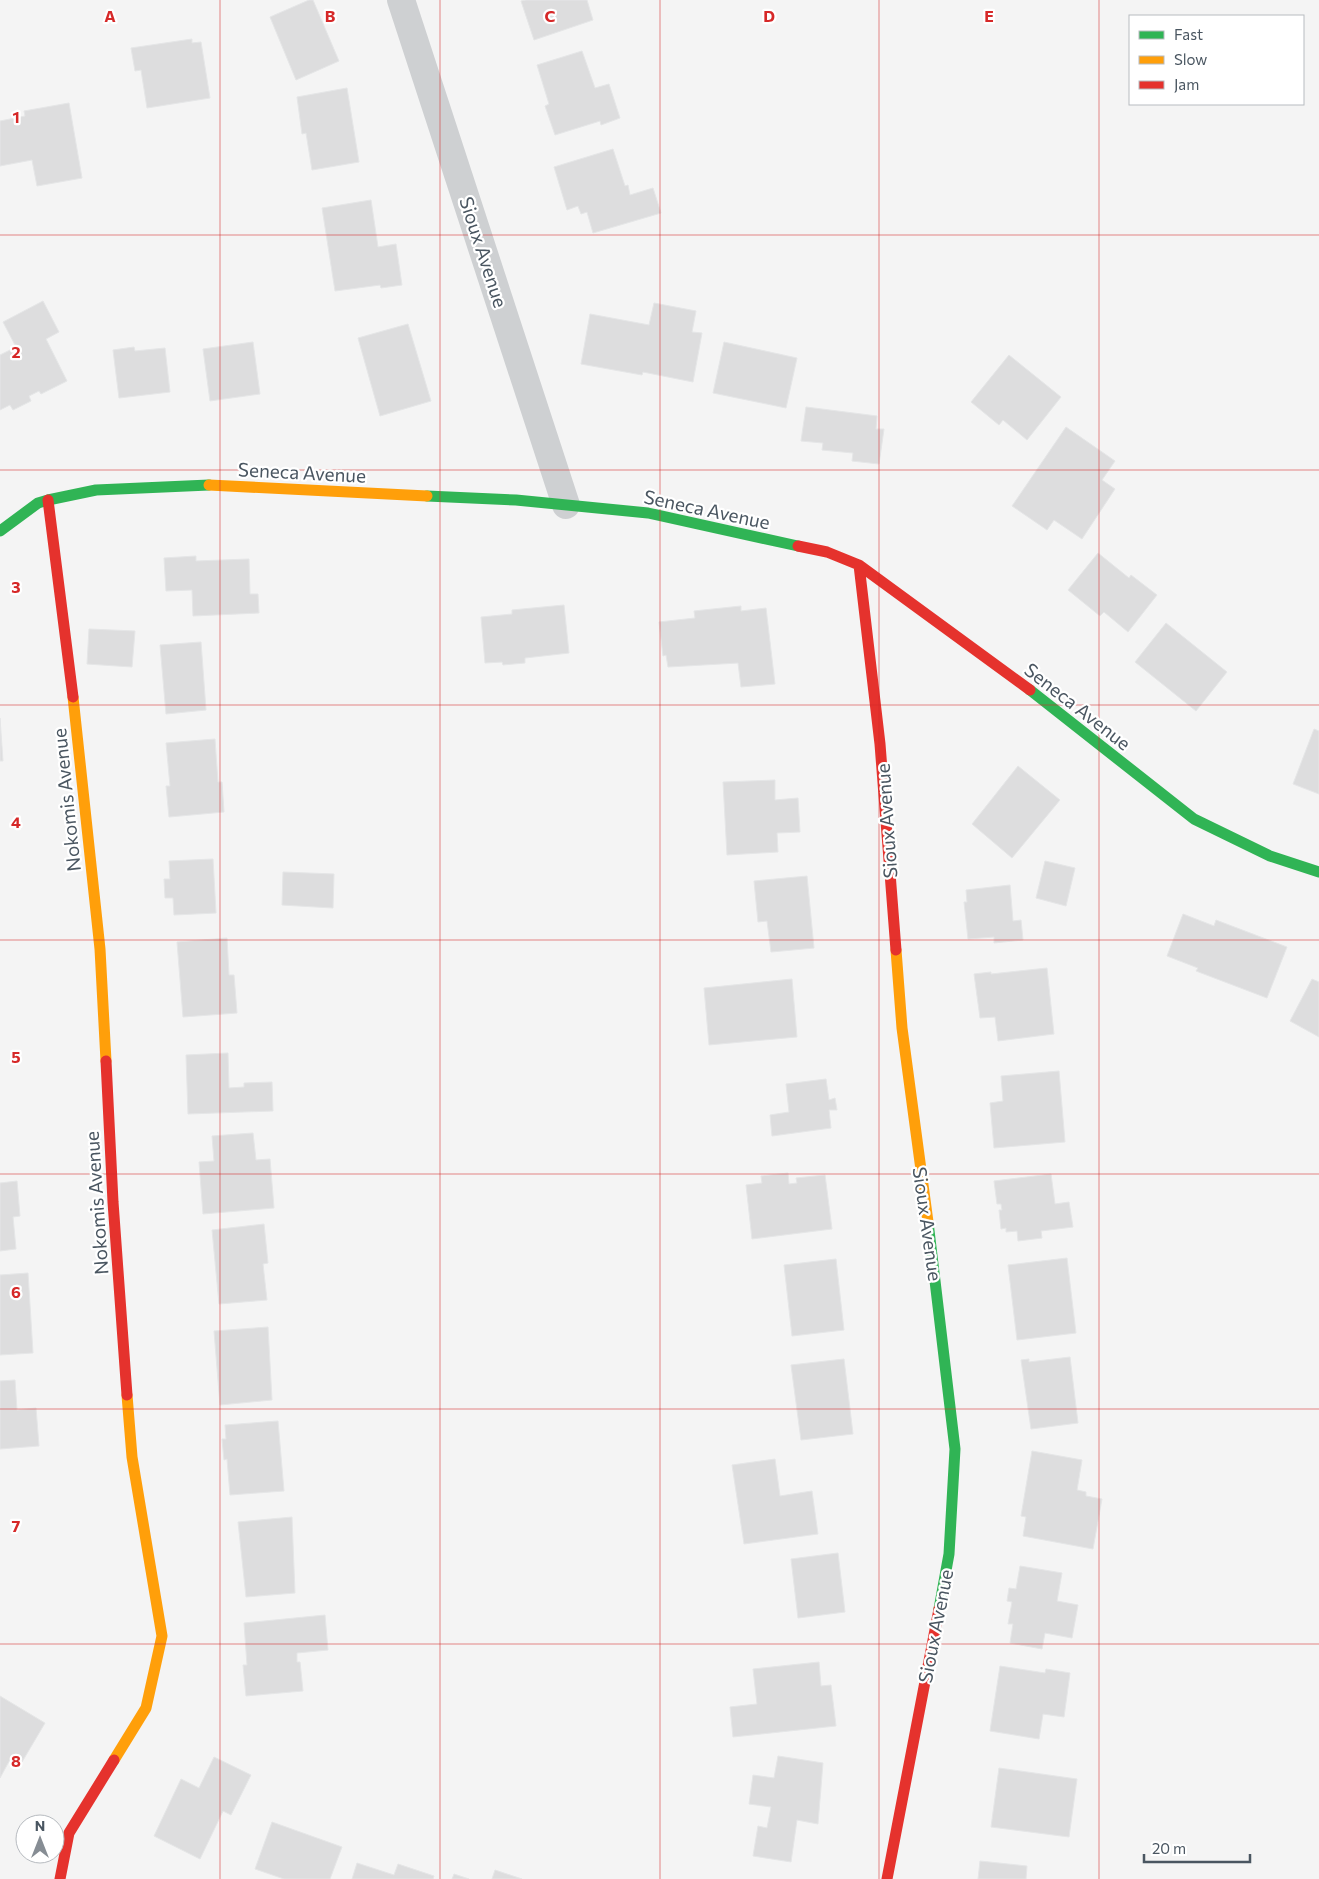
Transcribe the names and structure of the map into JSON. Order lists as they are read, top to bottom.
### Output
{
  "streets": {
    "street": ["Sioux Avenue", "Seneca Avenue", "Nokomis Avenue"]
  },
  "crossings": [
    ["Sioux Avenue", "Seneca Avenue"],
    ["Seneca Avenue", "Nokomis Avenue"]
  ],
  "legend": ["Fast", "Slow", "Jam"],
  "scale_bar": "20 m",
  "north": "top",
  "grid": {
    "columns": [
      "A",
      "B",
      "C",
      "D",
      "E"
    ],
    "rows": [
      "1",
      "2",
      "3",
      "4",
      "5",
      "6",
      "7",
      "8"
    ]
  }
}
